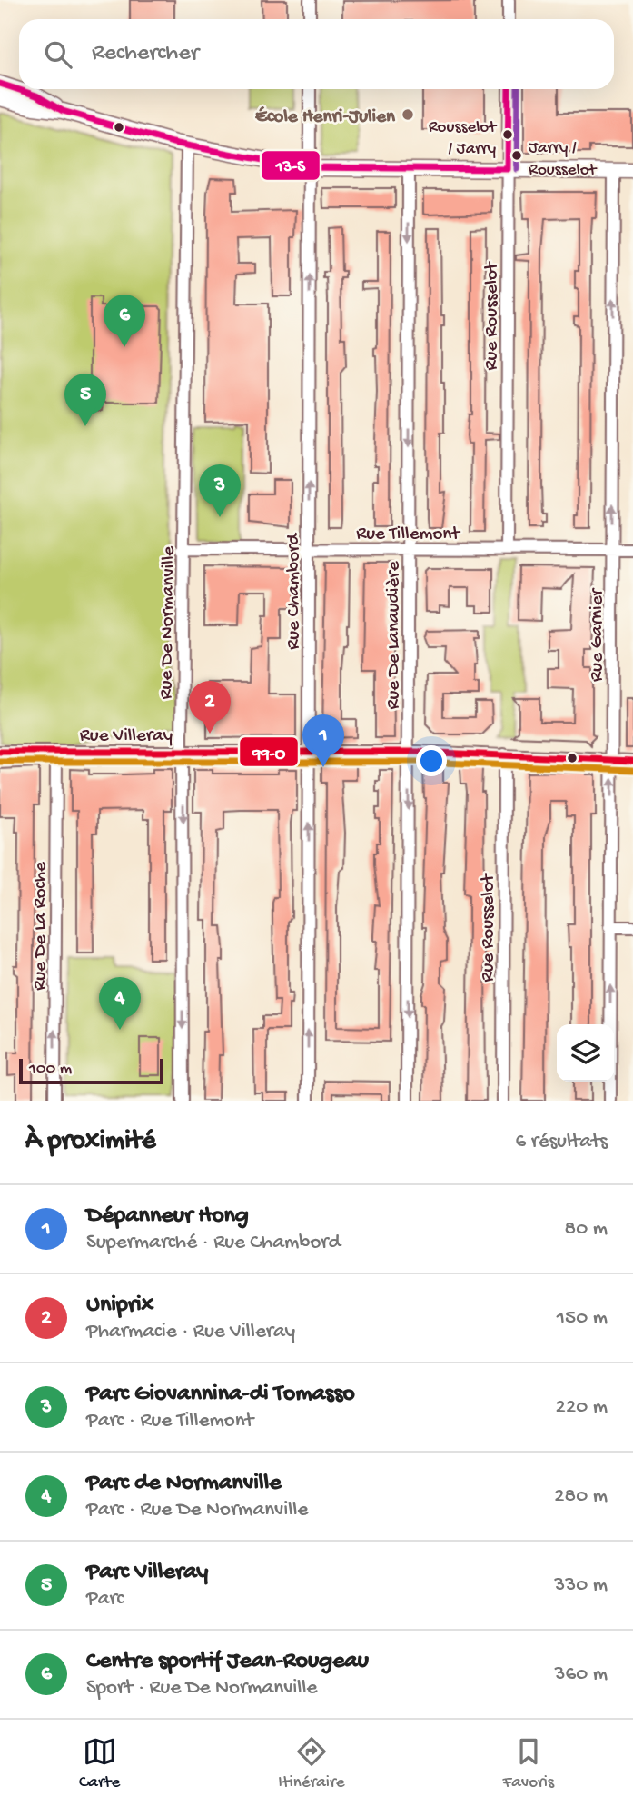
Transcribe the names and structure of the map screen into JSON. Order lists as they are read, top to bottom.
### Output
{
  "streets": {
    "street": [
      "Rue Rousselot",
      "Rue Tillemont",
      "Rue Chambord",
      "Rue De Normanville",
      "Rue De Lanaudière",
      "Rue Garnier",
      "Rue Villeray",
      "Rue De La Roche"
    ]
  },
  "crossings": [
    ["Rue Rousselot", "Rue Tillemont"],
    ["Rue Rousselot", "Rue Villeray"],
    ["Rue Tillemont", "Rue Chambord"],
    ["Rue Tillemont", "Rue De Normanville"],
    ["Rue Tillemont", "Rue De Lanaudière"],
    ["Rue Tillemont", "Rue Garnier"],
    ["Rue Chambord", "Rue Villeray"],
    ["Rue De Normanville", "Rue Villeray"],
    ["Rue De Lanaudière", "Rue Villeray"],
    ["Rue Garnier", "Rue Villeray"],
    ["Rue Villeray", "Rue De La Roche"]
  ],
  "one_way": [
    "Rue Chambord",
    "Rue De Normanville",
    "Rue De Lanaudière",
    "Rue Garnier",
    "Rue De La Roche"
  ],
  "places": ["École Henri-Julien", "Rousselot / Jarry", "Jarry / Rousselot"],
  "lines": ["transit line 13-S", "transit line 99-O"],
  "scale_bar": "100 m",
  "page": {
    "search": "Rechercher",
    "pins": [
      "6",
      "5",
      "3",
      "2",
      "1",
      "4"
    ],
    "scale": "100 m",
    "heading": ["À proximité", "6 résultats"],
    "list": [
      {
        "mark": "1",
        "name": "Dépanneur Hong",
        "note": "Supermarché · Rue Chambord",
        "value": "80 m"
      },
      {
        "mark": "2",
        "name": "Uniprix",
        "note": "Pharmacie · Rue Villeray",
        "value": "150 m"
      },
      {
        "mark": "3",
        "name": "Parc Giovannina-di Tomasso",
        "note": "Parc · Rue Tillemont",
        "value": "220 m"
      },
      {
        "mark": "4",
        "name": "Parc de Normanville",
        "note": "Parc · Rue De Normanville",
        "value": "280 m"
      },
      {
        "mark": "5",
        "name": "Parc Villeray",
        "note": "Parc",
        "value": "330 m"
      },
      {
        "mark": "6",
        "name": "Centre sportif Jean-Rougeau",
        "note": "Sport · Rue De Normanville",
        "value": "360 m"
      }
    ],
    "nav": ["Carte", "Itinéraire", "Favoris"]
  }
}
